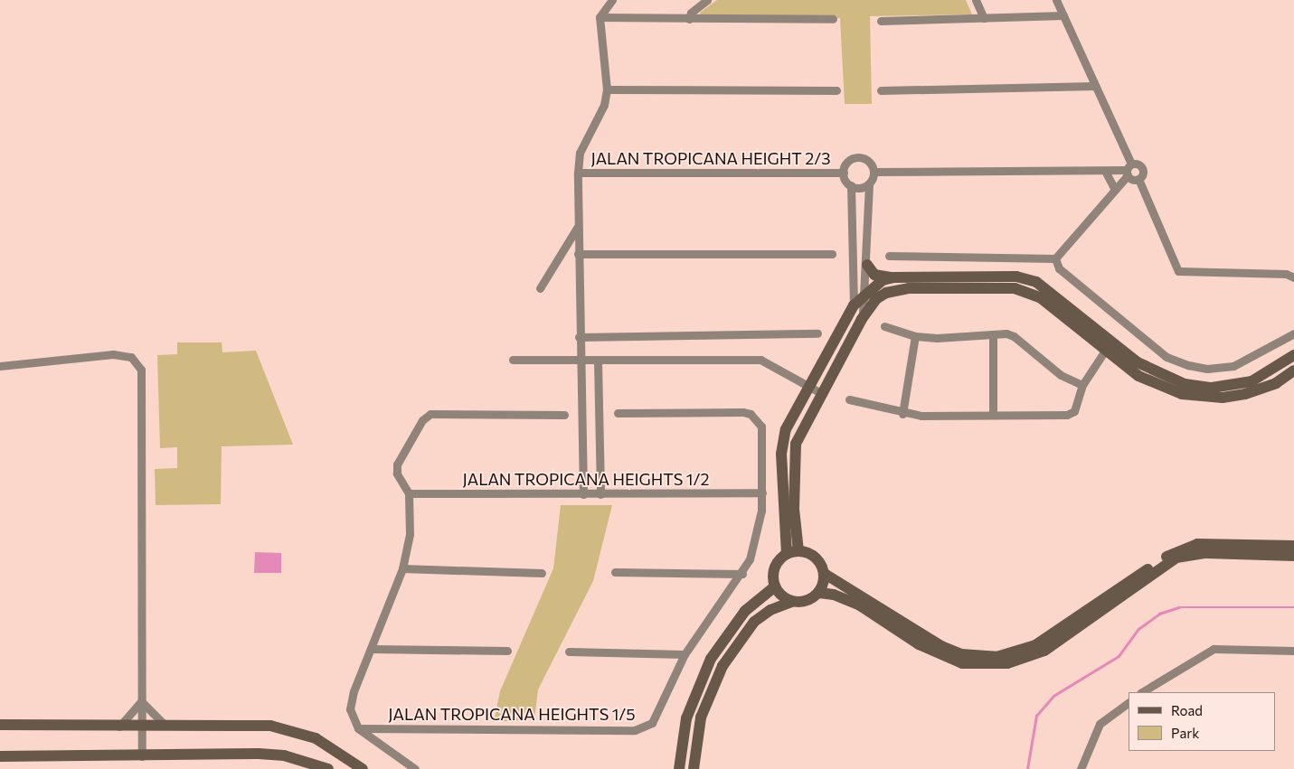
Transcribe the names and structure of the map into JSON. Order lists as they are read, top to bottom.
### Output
{
  "streets": {
    "street": ["JALAN TROPICANA HEIGHT 2/3", "JALAN TROPICANA HEIGHTS 1/2", "JALAN TROPICANA HEIGHTS 1/5"]
  },
  "crossings": [
    ["JALAN TROPICANA HEIGHTS 1/2", "JALAN TROPICANA HEIGHTS 1/5"]
  ],
  "legend": ["Road", "Park"]
}
